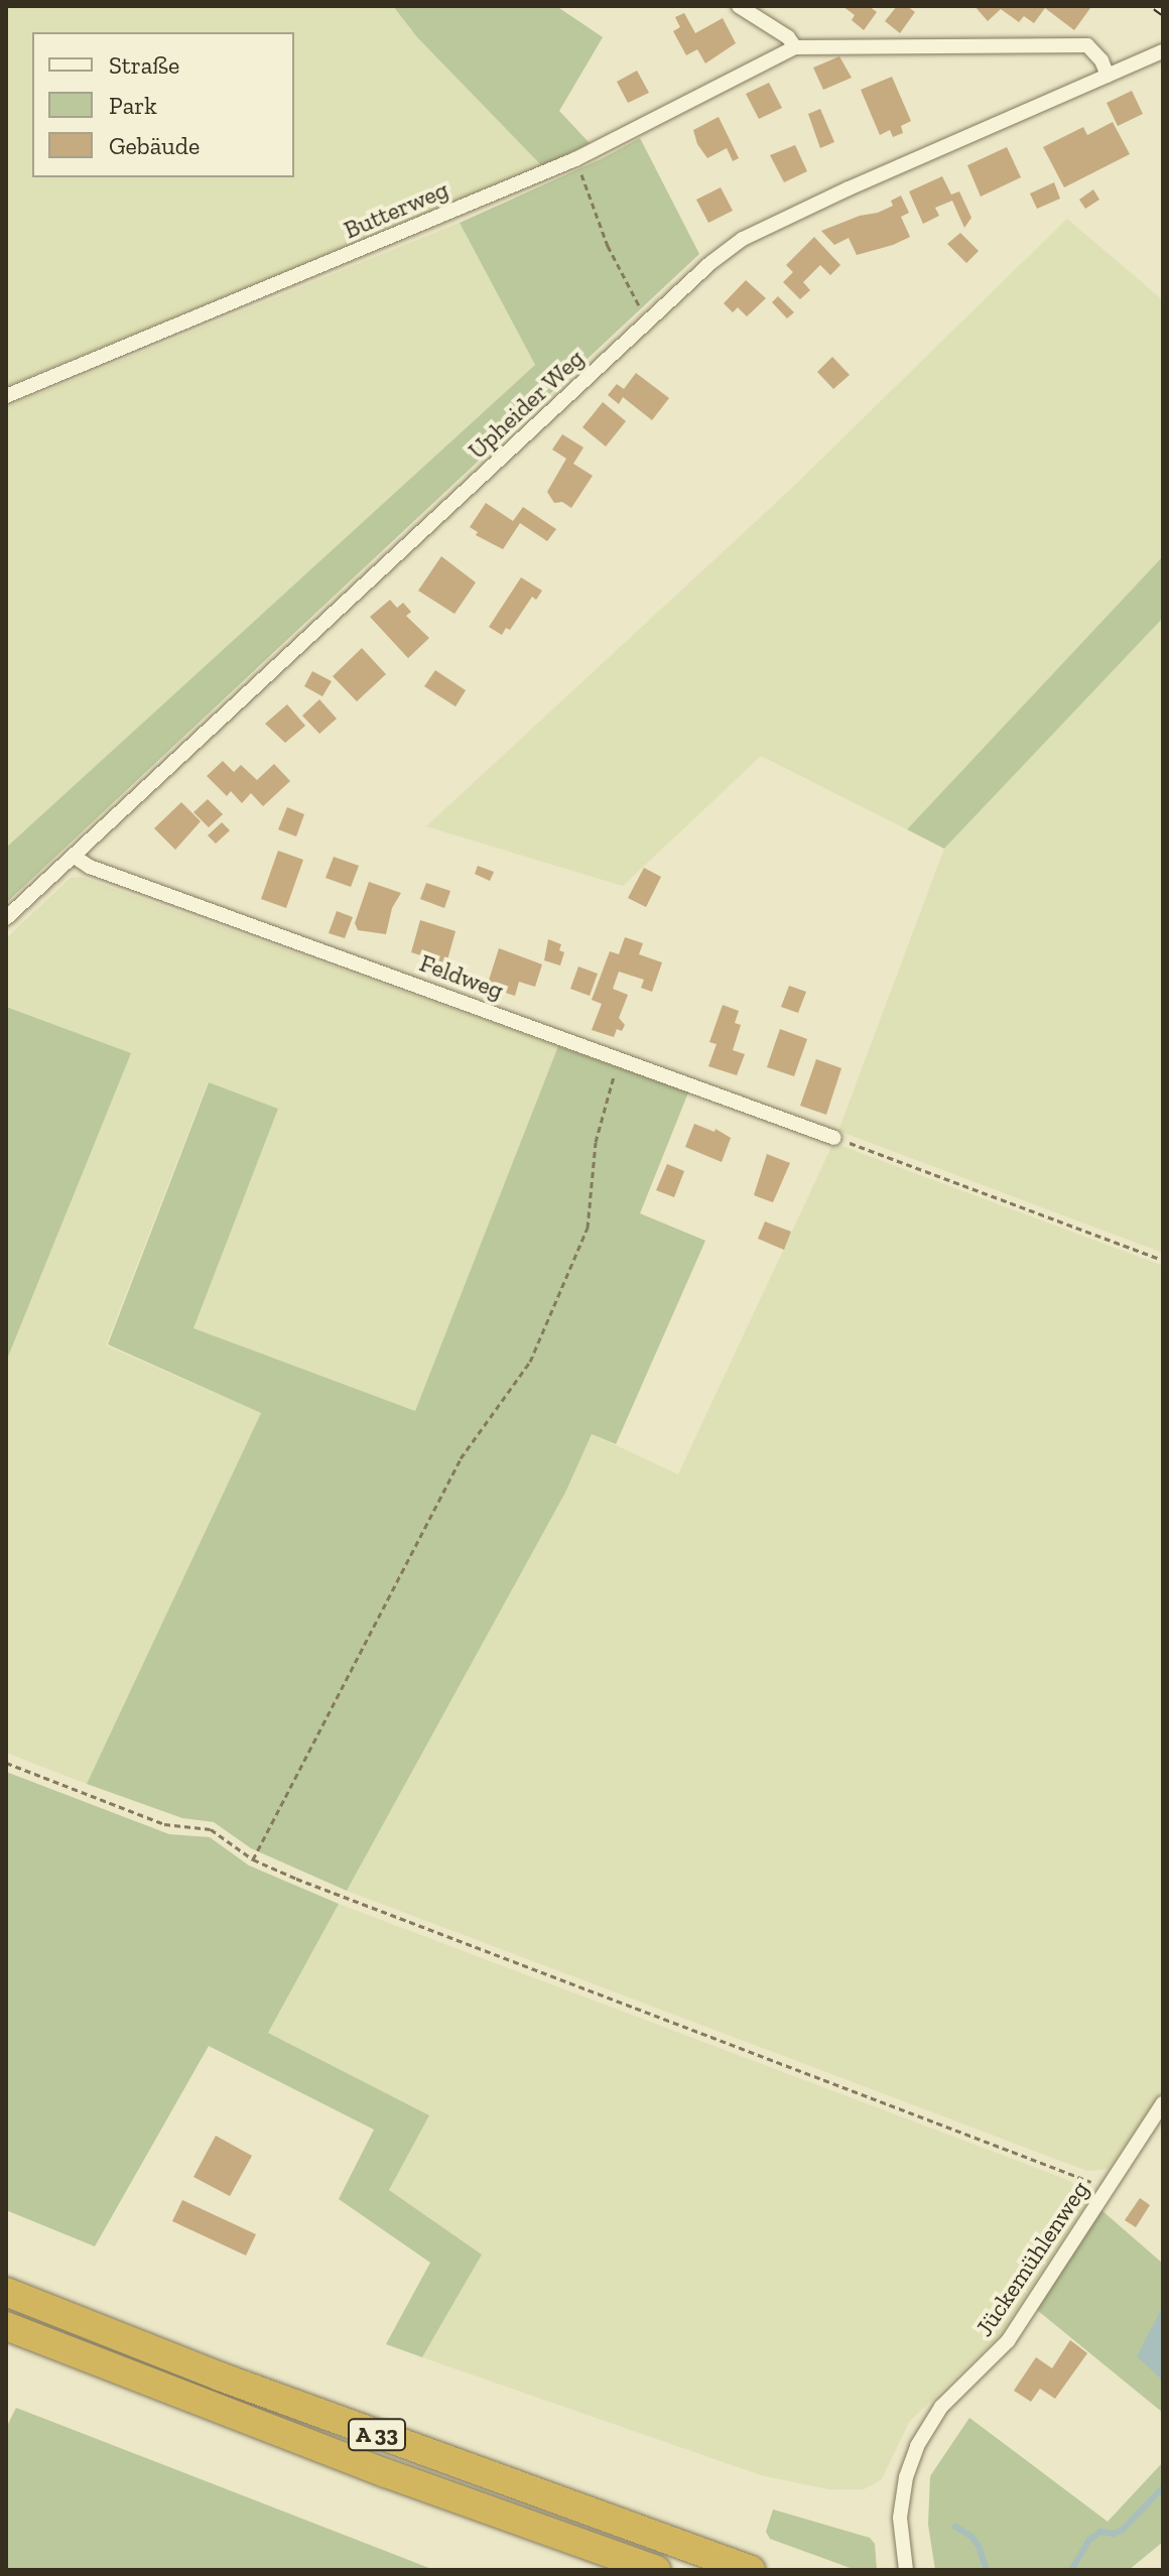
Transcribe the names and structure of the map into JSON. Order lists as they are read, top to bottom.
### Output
{
  "streets": {
    "highway": ["A 33"],
    "street": [
      "Butterweg",
      "Upheider Weg",
      "Feldweg",
      "Jückemühlenweg"
    ]
  },
  "crossings": [
    ["Butterweg", "Upheider Weg"],
    ["Upheider Weg", "Feldweg"]
  ],
  "legend": ["Straße", "Park", "Gebäude"]
}
